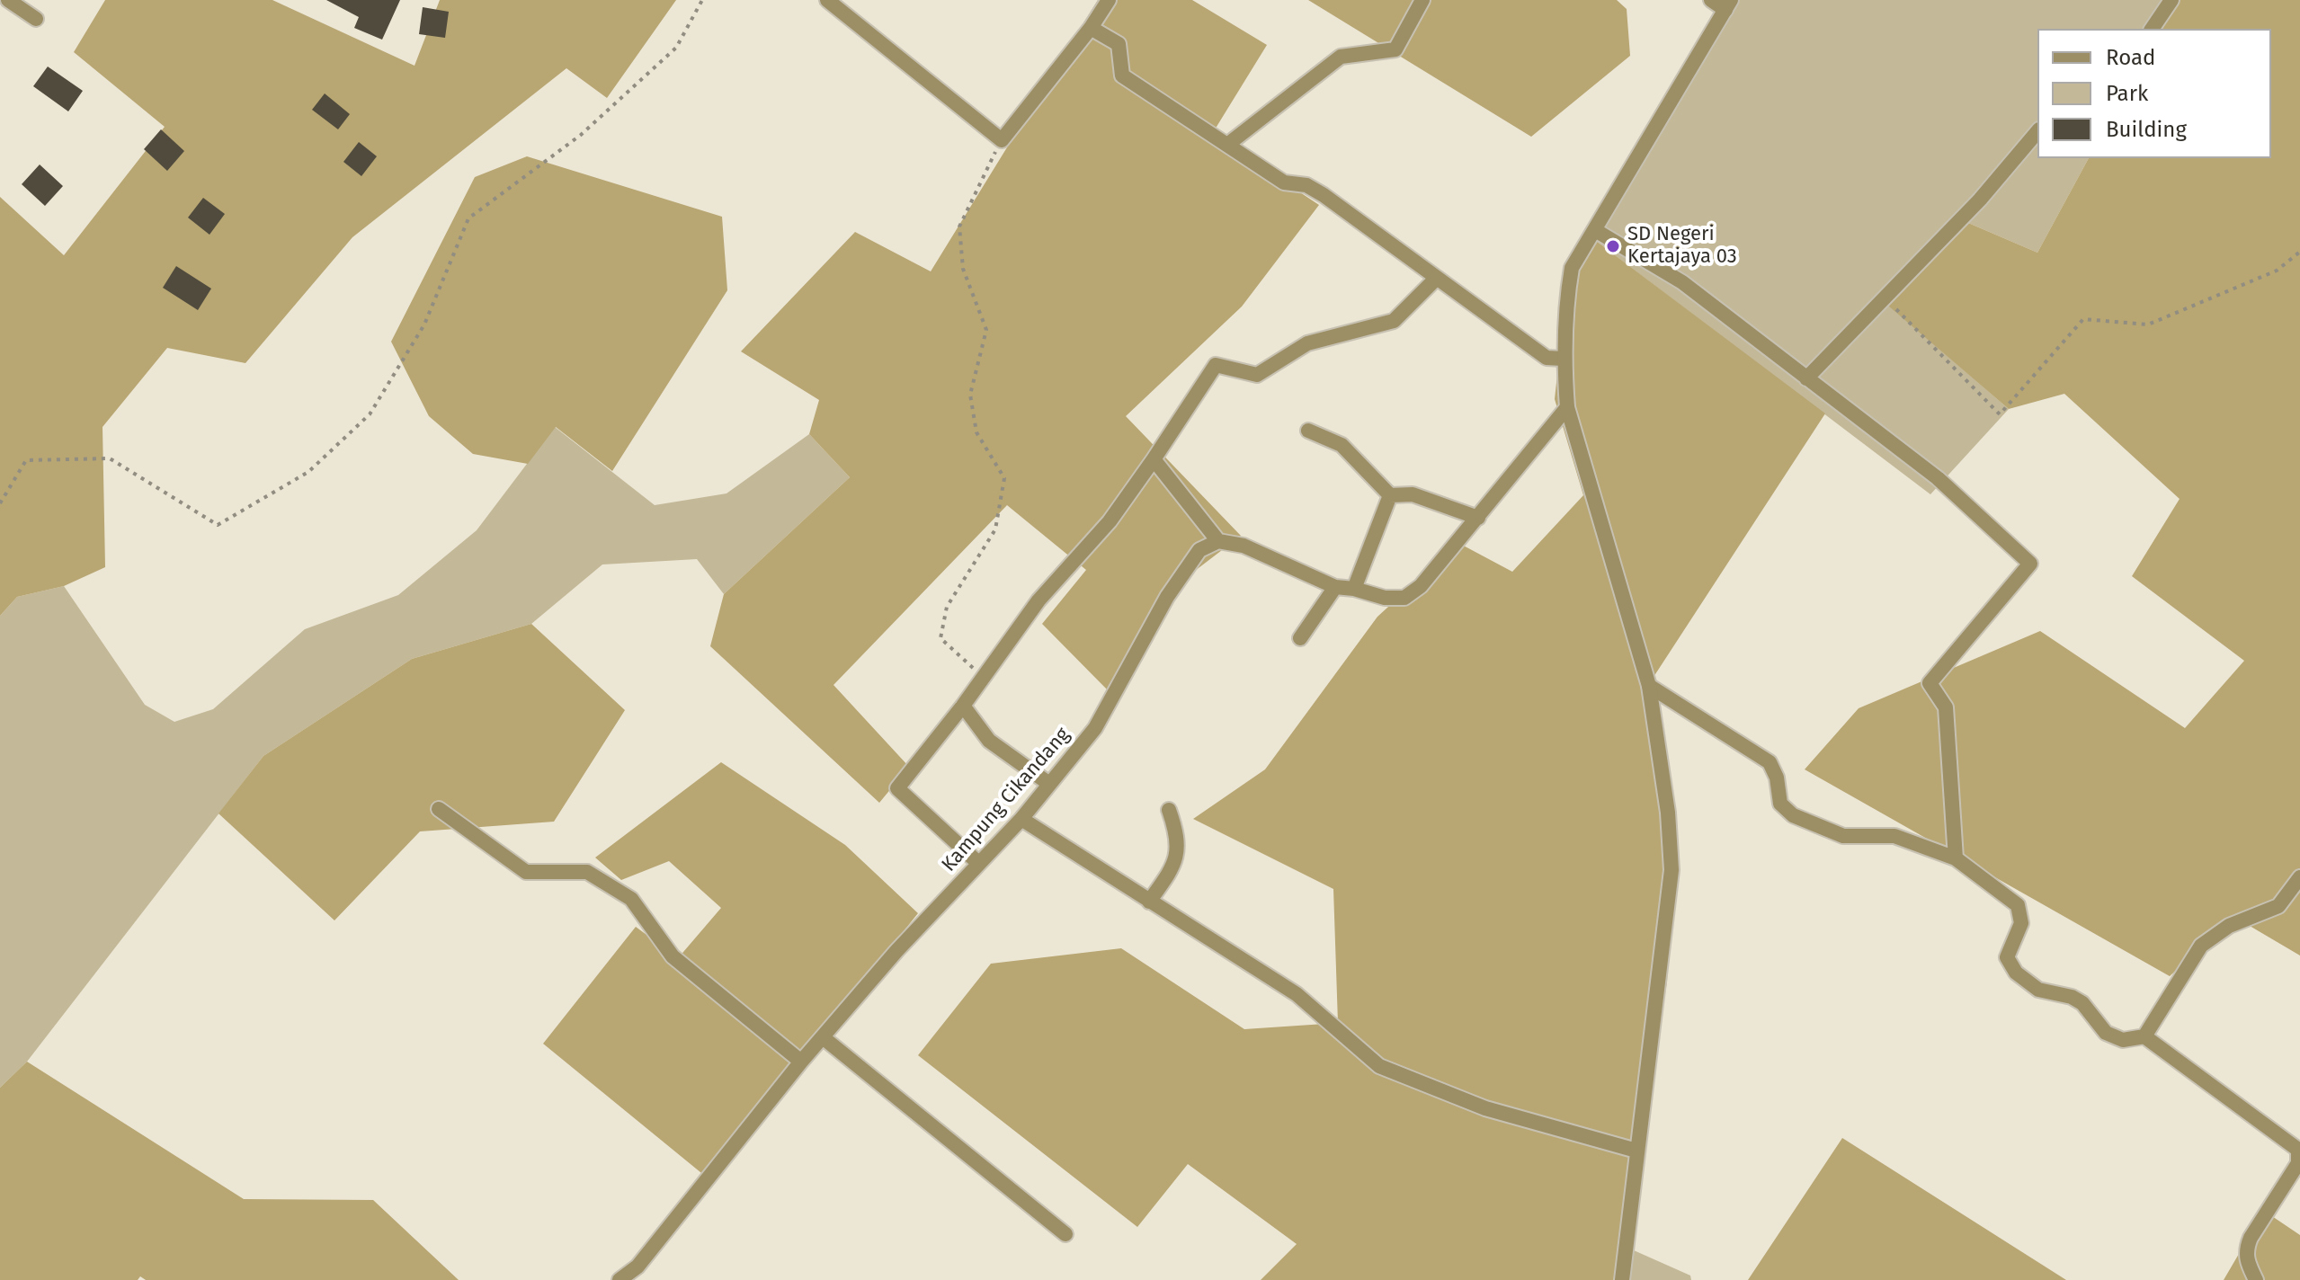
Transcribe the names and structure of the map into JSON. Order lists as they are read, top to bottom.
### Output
{
  "streets": {
    "street": ["Kampung Cikandang"]
  },
  "places": ["SD Negeri Kertajaya 03"],
  "legend": ["Road", "Park", "Building"]
}
